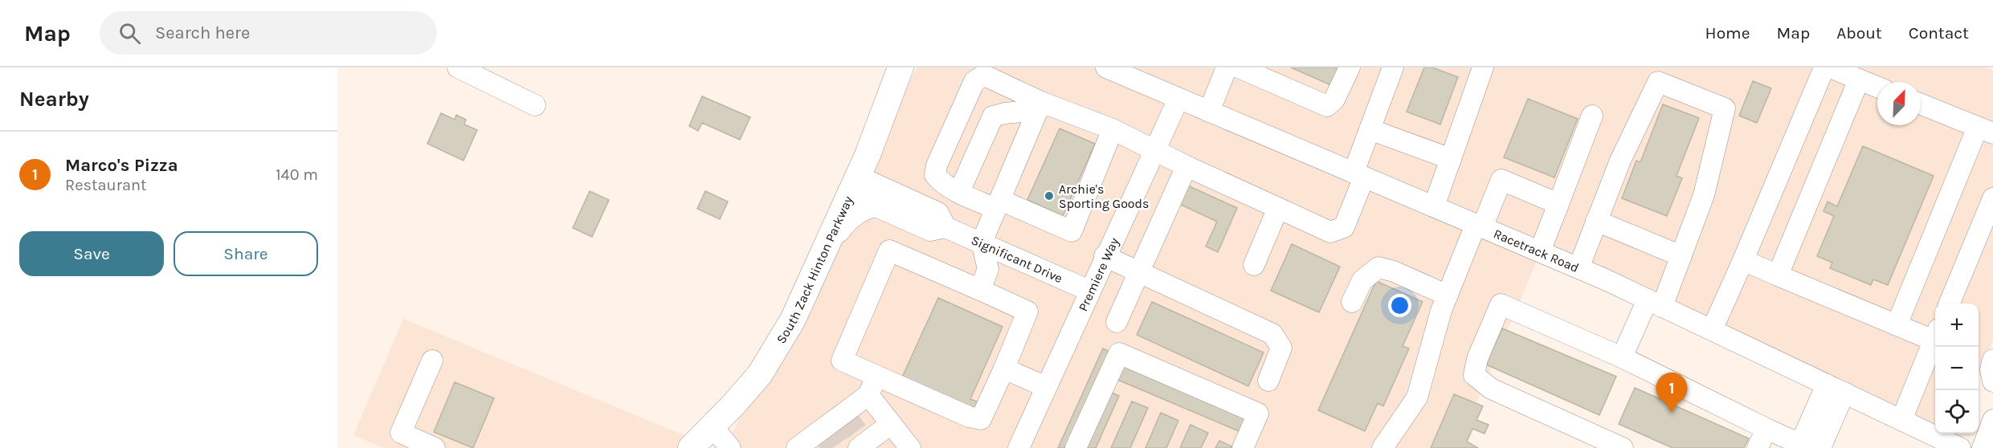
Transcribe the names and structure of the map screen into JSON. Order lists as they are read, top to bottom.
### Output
{
  "streets": {
    "main road": ["South Zack Hinton Parkway"],
    "street": ["Racetrack Road", "Significant Drive", "Premiere Way"]
  },
  "crossings": [
    ["Racetrack Road", "Premiere Way"],
    ["Significant Drive", "South Zack Hinton Parkway"],
    ["Significant Drive", "Premiere Way"]
  ],
  "places": ["Archie's Sporting Goods"],
  "north": "top right",
  "page": {
    "header": "Map",
    "search": "Search here",
    "nav": [
      "Home",
      "Map",
      "About",
      "Contact"
    ],
    "heading": "Nearby",
    "list": [
      {
        "mark": "1",
        "name": "Marco's Pizza",
        "note": "Restaurant",
        "value": "140 m"
      }
    ],
    "buttons": ["Save", "Share"],
    "map_buttons": ["+", "−"],
    "pins": "1"
  }
}
